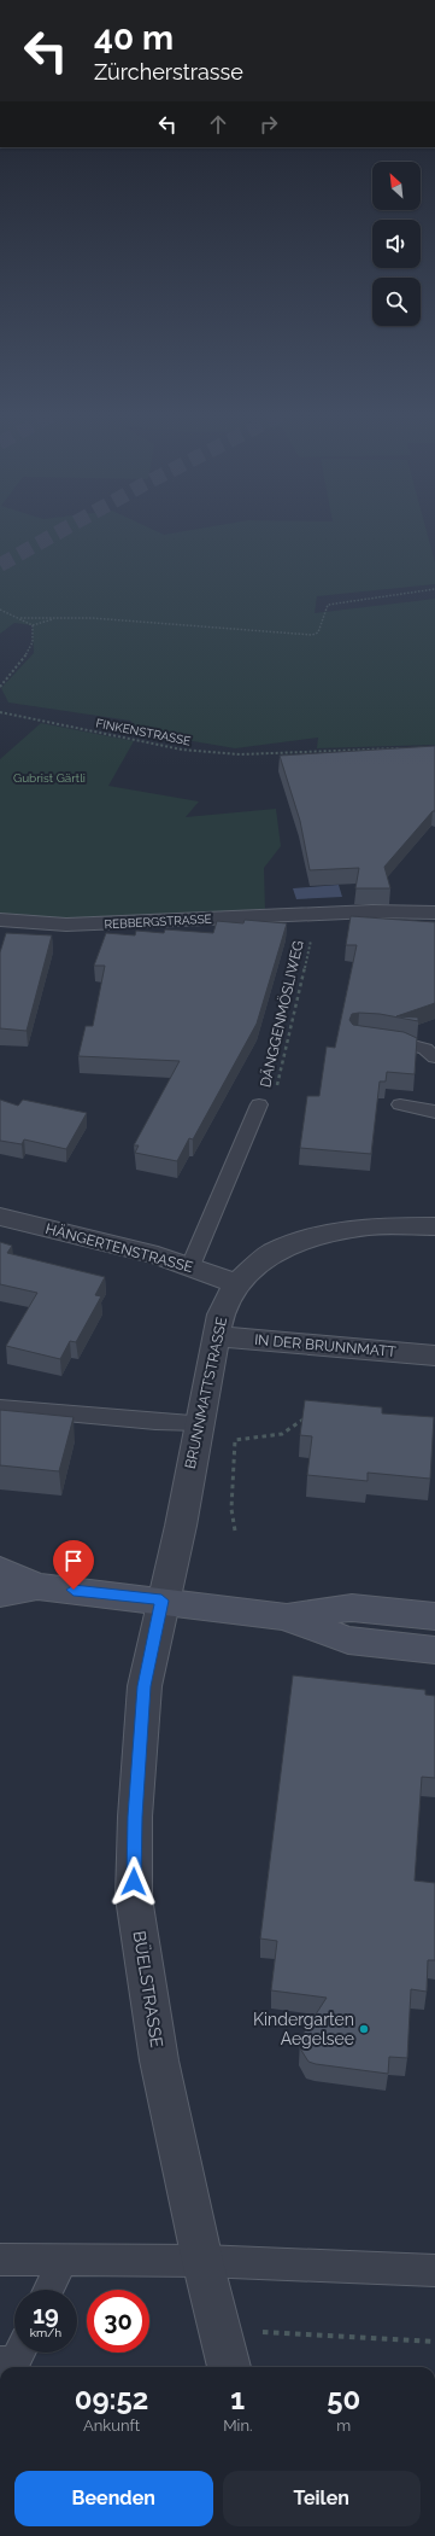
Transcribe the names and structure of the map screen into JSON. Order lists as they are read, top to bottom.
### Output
{
  "streets": {
    "street": [
      "REBBERGSTRASSE",
      "HÄNGERTENSTRASSE",
      "IN DER BRUNNMATT",
      "BRUNNMATTSTRASSE",
      "BÜELSTRASSE"
    ],
    "path": ["FINKENSTRASSE", "DÄNGGENMÖSLIWEG"]
  },
  "crossings": [
    ["REBBERGSTRASSE", "DÄNGGENMÖSLIWEG"],
    ["HÄNGERTENSTRASSE", "BRUNNMATTSTRASSE"],
    ["IN DER BRUNNMATT", "BRUNNMATTSTRASSE"],
    ["BRUNNMATTSTRASSE", "BÜELSTRASSE"]
  ],
  "parks": ["Gubrist Gärtli"],
  "places": ["Kindergarten Aegelsee"],
  "north": "top left",
  "page": {
    "turn": ["40 m", "Zürcherstrasse"],
    "speed": "19 km/h",
    "limit": "30",
    "eta": [
      "09:52",
      "Ankunft",
      "1",
      "Min.",
      "50",
      "m"
    ],
    "buttons": ["Beenden", "Teilen"]
  }
}
